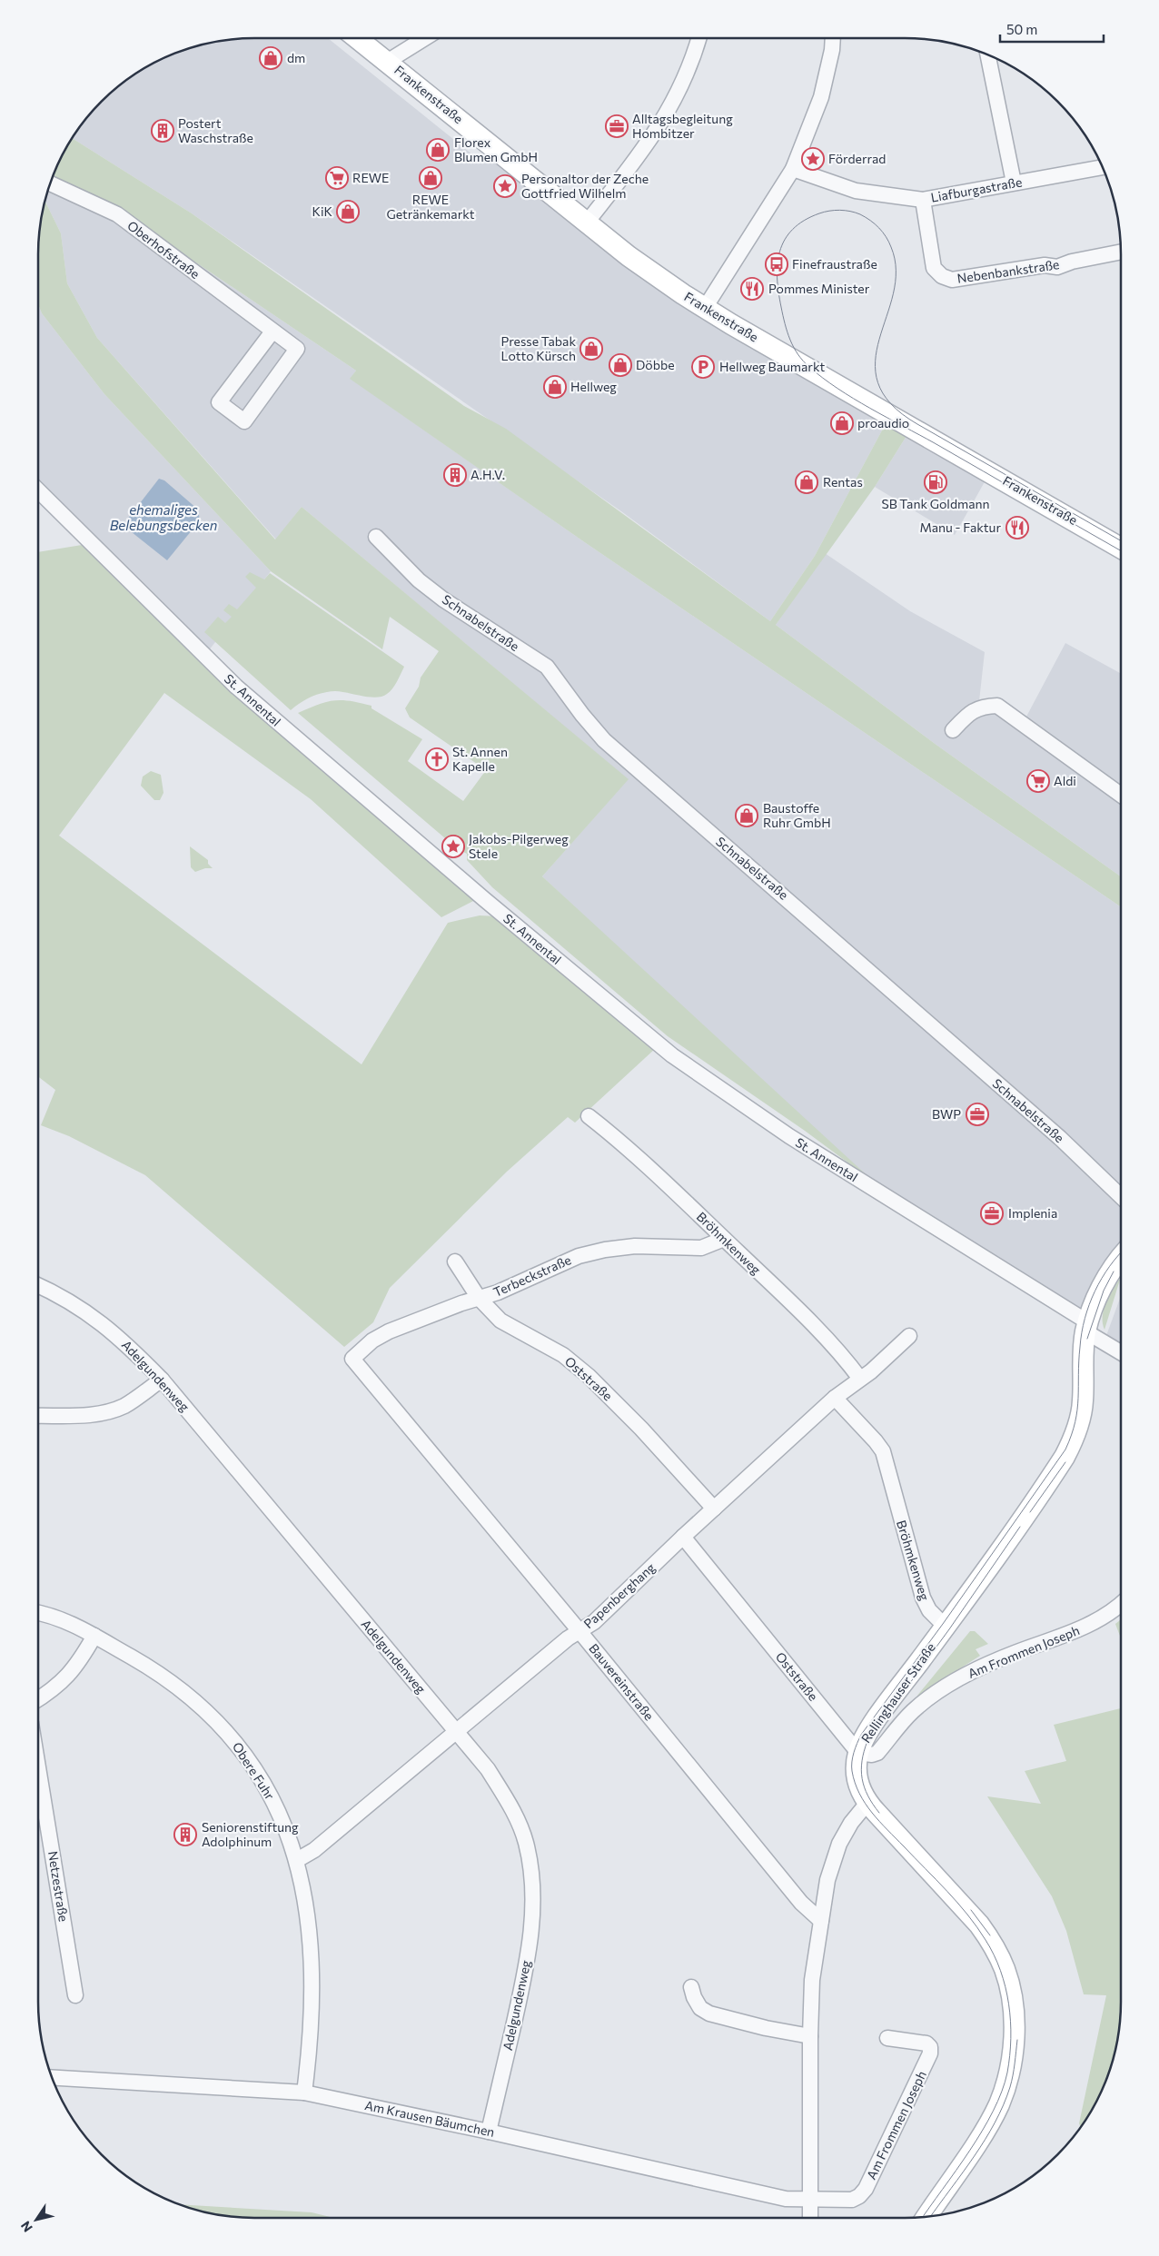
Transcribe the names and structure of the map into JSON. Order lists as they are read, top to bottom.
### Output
{
  "streets": {
    "main road": ["Frankenstraße", "Rellinghauser Straße"],
    "street": [
      "Liafburgastraße",
      "Oberhofstraße",
      "Nebenbankstraße",
      "Schnabelstraße",
      "St. Annental",
      "Bröhmkenweg",
      "Terbeckstraße",
      "Adelgundenweg",
      "Oststraße",
      "Papenberghang",
      "Am Frommen Joseph",
      "Bauvereinstraße",
      "Obere Fuhr",
      "Netzestraße",
      "Am Krausen Bäumchen"
    ]
  },
  "crossings": [
    ["Liafburgastraße", "Nebenbankstraße"],
    ["St. Annental", "Rellinghauser Straße"],
    ["Bröhmkenweg", "Terbeckstraße"],
    ["Bröhmkenweg", "Papenberghang"],
    ["Bröhmkenweg", "Rellinghauser Straße"],
    ["Terbeckstraße", "Oststraße"],
    ["Terbeckstraße", "Bauvereinstraße"],
    ["Adelgundenweg", "Papenberghang"],
    ["Adelgundenweg", "Am Krausen Bäumchen"],
    ["Oststraße", "Papenberghang"],
    ["Oststraße", "Am Frommen Joseph"],
    ["Oststraße", "Rellinghauser Straße"],
    ["Papenberghang", "Bauvereinstraße"],
    ["Papenberghang", "Obere Fuhr"],
    ["Am Frommen Joseph", "Rellinghauser Straße"],
    ["Am Frommen Joseph", "Am Krausen Bäumchen"],
    ["Obere Fuhr", "Am Krausen Bäumchen"]
  ],
  "water": ["ehemaliges Belebungsbecken"],
  "places": {
    "shop": [
      "dm",
      "Florex Blumen GmbH",
      "REWE Getränkemarkt",
      "KiK",
      "Presse Tabak Lotto Kürsch",
      "Döbbe",
      "Hellweg",
      "proaudio",
      "Rentas",
      "Baustoffe Ruhr GmbH"
    ],
    "office": ["Alltagsbegleitung Hombitzer", "BWP", "Implenia"],
    "building": ["Postert Waschstraße", "A.H.V.", "Seniorenstiftung Adolphinum"],
    "place": ["Förderrad", "Personaltor der Zeche Gottfried Wilhelm", "Jakobs-Pilgerweg Stele"],
    "supermarket": ["REWE", "Aldi"],
    "bus stop": ["Finefraustraße"],
    "restaurant": ["Pommes Minister", "Manu - Faktur"],
    "parking": ["Hellweg Baumarkt"],
    "fuel station": ["SB Tank Goldmann"],
    "church": ["St. Annen Kapelle"]
  },
  "scale_bar": "50 m",
  "north": "bottom left"
}
